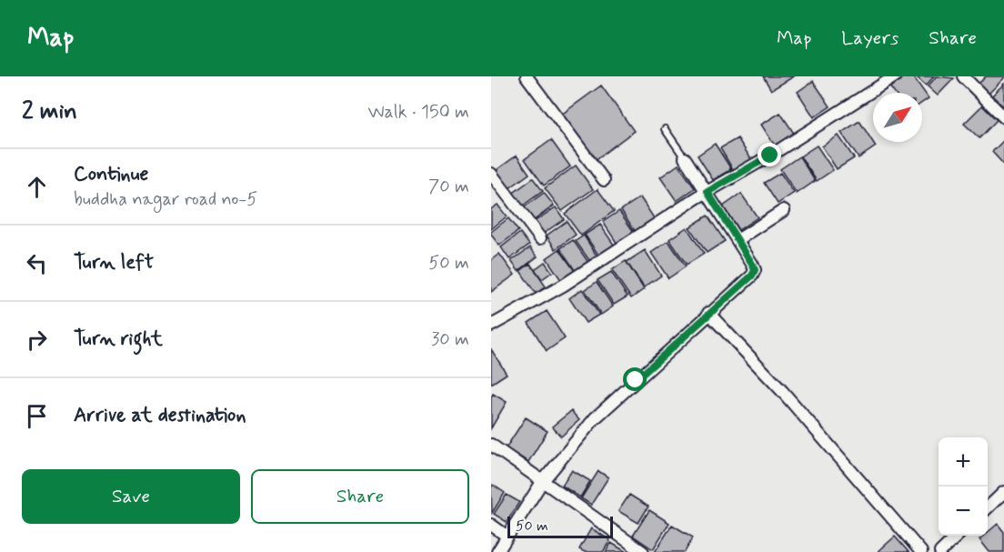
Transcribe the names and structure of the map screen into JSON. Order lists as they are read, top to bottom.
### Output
{
  "scale_bar": "50 m",
  "north": "top right",
  "page": {
    "header": "Map",
    "nav": ["Map", "Layers", "Share"],
    "heading": ["2 min", "Walk · 150 m"],
    "list": [
      ["Continue", "buddha nagar road no-5", "70 m"],
      ["Turn left", "50 m"],
      ["Turn right", "30 m"],
      "Arrive at destination"
    ],
    "map_buttons": ["+", "−"],
    "buttons": ["Save", "Share"],
    "scale": "50 m"
  }
}
